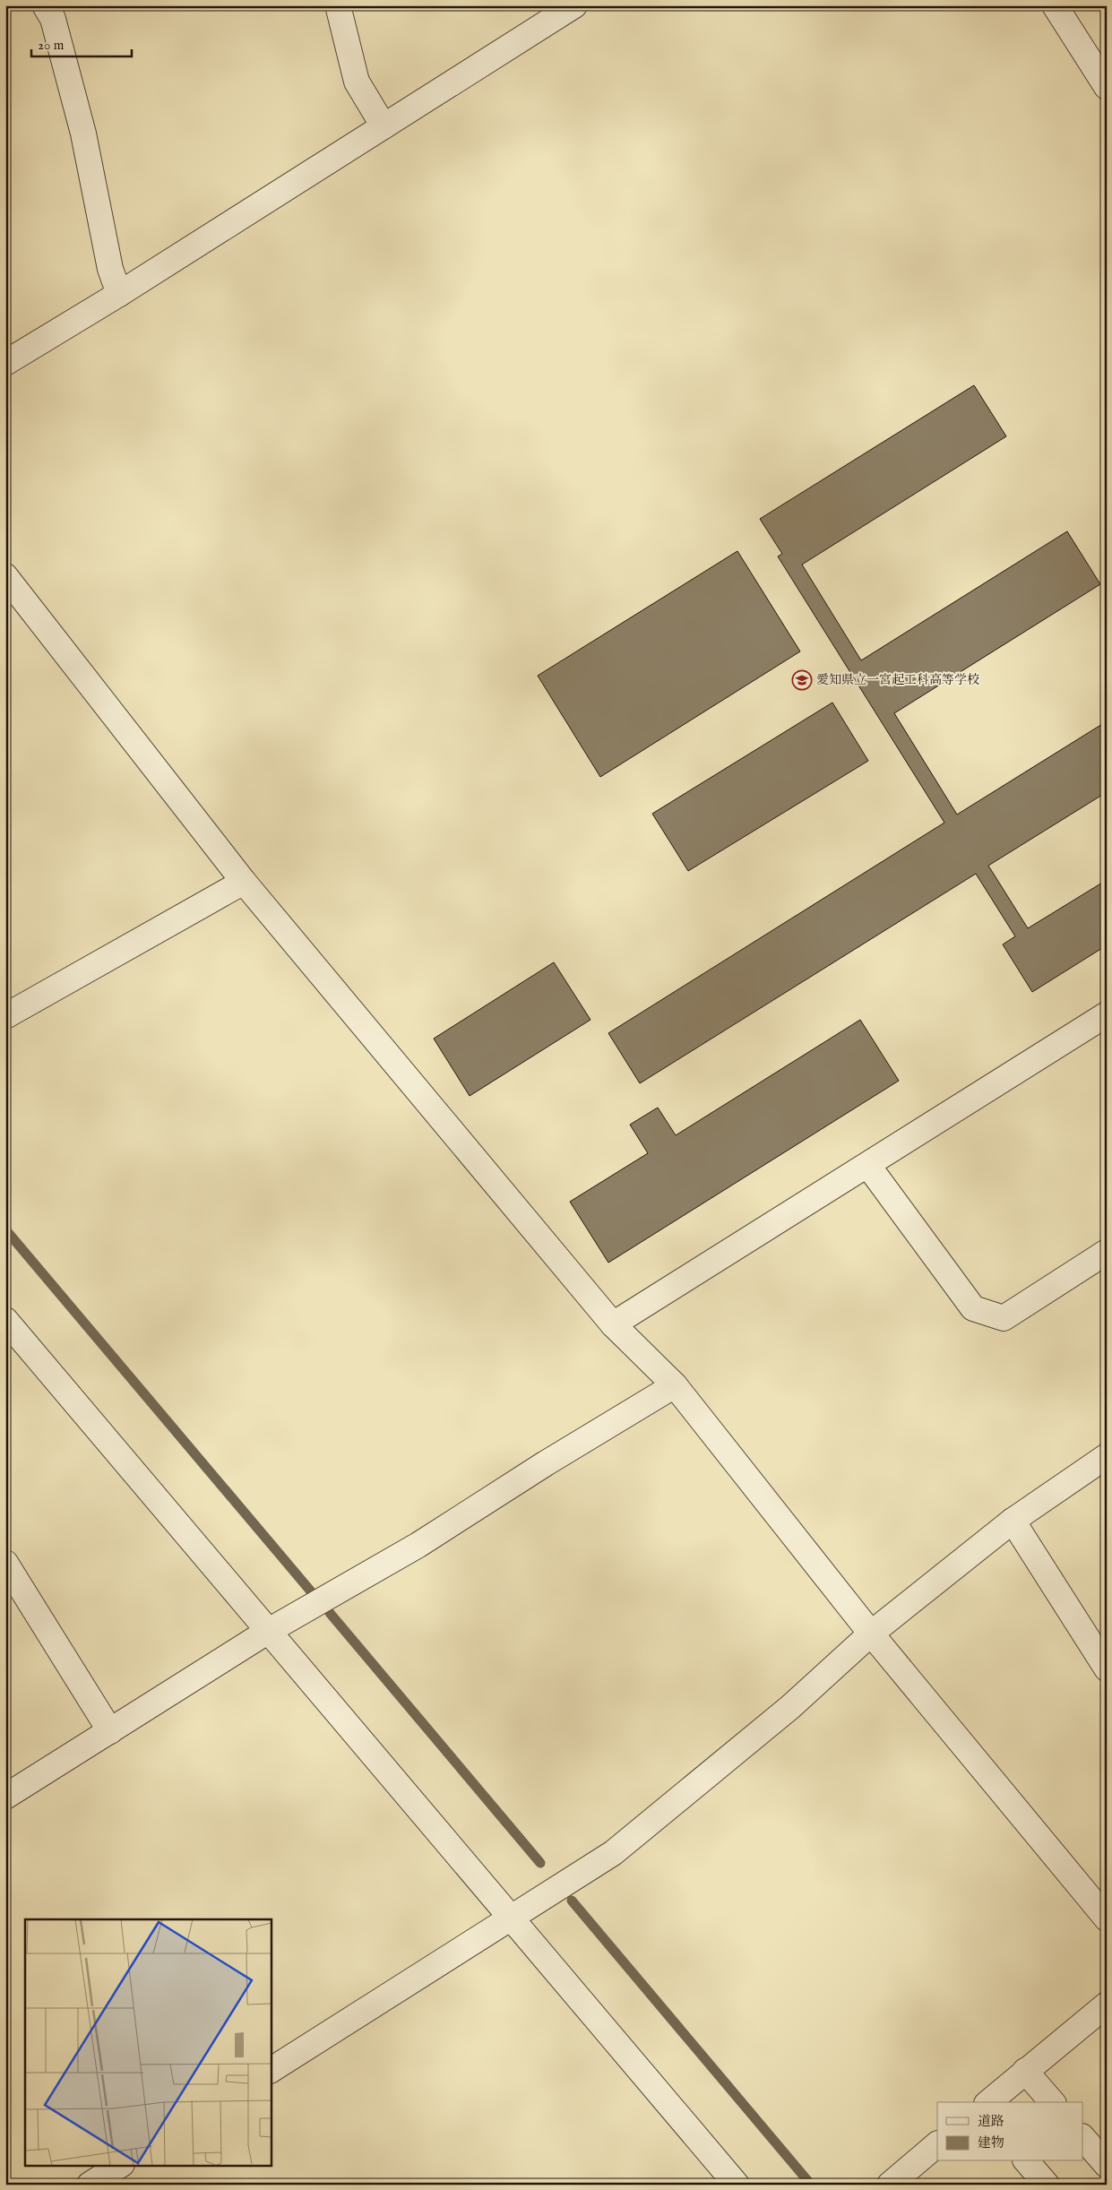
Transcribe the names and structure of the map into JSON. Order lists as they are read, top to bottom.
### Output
{
  "places": {
    "school or university": ["愛知県立一宮起工科高等学校"]
  },
  "legend": ["道路", "建物"],
  "scale_bar": "20 m"
}
